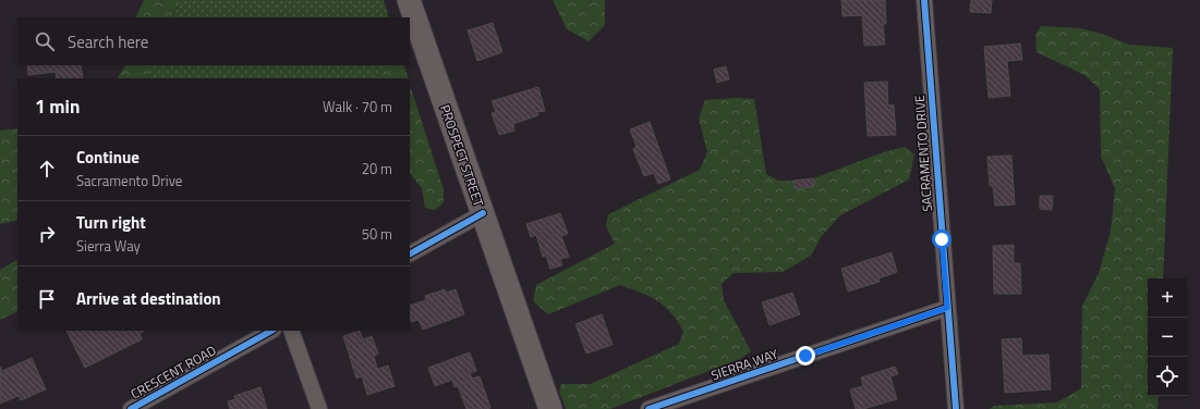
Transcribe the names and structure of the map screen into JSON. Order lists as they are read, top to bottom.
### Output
{
  "streets": {
    "main road": ["PROSPECT STREET"],
    "street": ["SACRAMENTO DRIVE", "SIERRA WAY", "CRESCENT ROAD"]
  },
  "crossings": [
    ["SACRAMENTO DRIVE", "SIERRA WAY"]
  ],
  "page": {
    "search": "Search here",
    "heading": ["1 min", "Walk · 70 m"],
    "list": [
      ["Continue", "Sacramento Drive", "20 m"],
      ["Turn right", "Sierra Way", "50 m"],
      "Arrive at destination"
    ],
    "map_buttons": ["+", "−"]
  }
}
